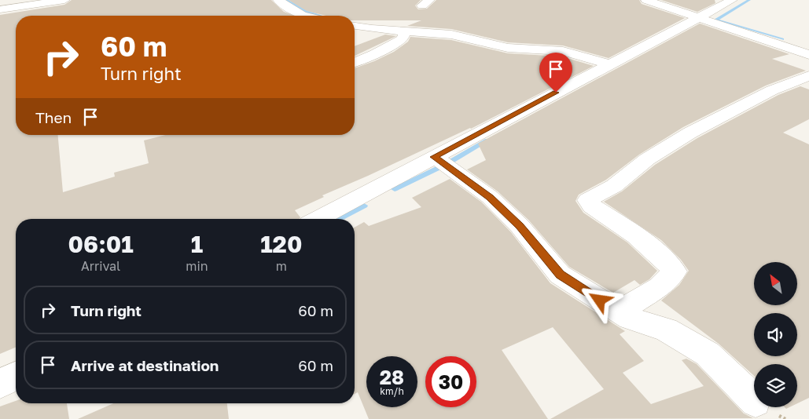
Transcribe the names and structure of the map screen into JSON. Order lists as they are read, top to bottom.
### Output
{
  "north": "top left",
  "page": {
    "turn": ["60 m", "Turn right"],
    "then": "Then",
    "eta": [
      "06:01",
      "Arrival",
      "1",
      "min",
      "120",
      "m"
    ],
    "list": [
      {
        "name": "Turn right",
        "value": "60 m"
      },
      {
        "name": "Arrive at destination",
        "value": "60 m"
      }
    ],
    "speed": "28 km/h",
    "limit": "30"
  }
}
